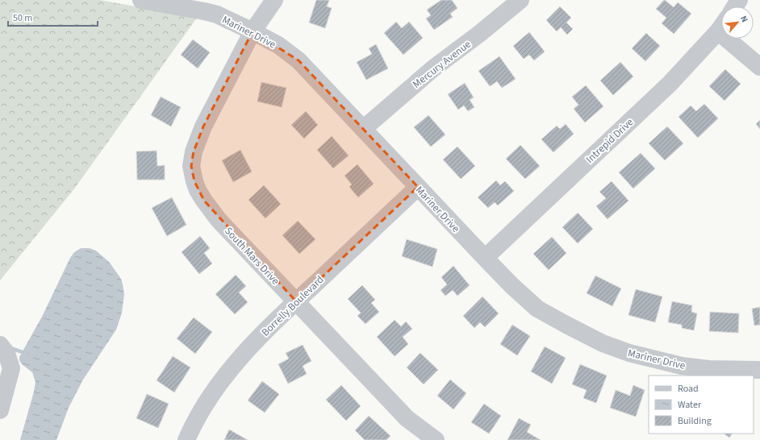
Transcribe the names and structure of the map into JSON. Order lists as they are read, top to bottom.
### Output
{
  "streets": {
    "street": [
      "Mariner Drive",
      "Mercury Avenue",
      "Intrepid Drive",
      "South Mars Drive",
      "Borrelly Boulevard"
    ]
  },
  "crossings": [
    ["Mariner Drive", "Mercury Avenue"],
    ["Mariner Drive", "Intrepid Drive"],
    ["Mariner Drive", "South Mars Drive"],
    ["Mariner Drive", "Borrelly Boulevard"],
    ["South Mars Drive", "Borrelly Boulevard"]
  ],
  "legend": ["Road", "Water", "Building"],
  "scale_bar": "50 m",
  "north": "top right"
}
